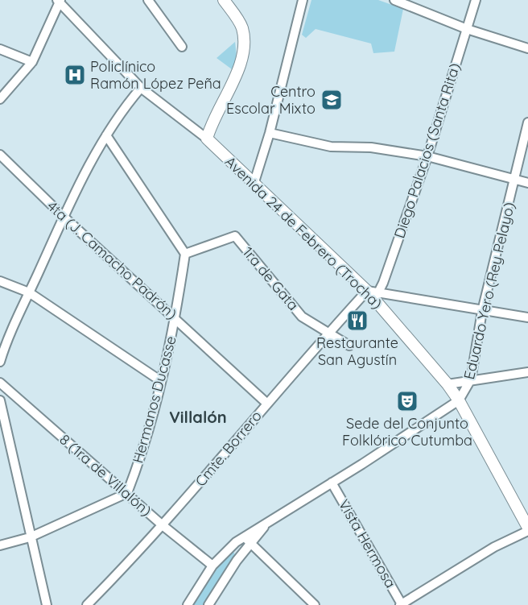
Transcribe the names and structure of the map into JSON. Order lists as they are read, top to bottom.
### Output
{
  "streets": {
    "main road": ["Avenida 24 de Febrero (Trocha)"],
    "street": [
      "Diego Palacios (Santa Rita)",
      "4ta (J. Camacho Padrón)",
      "1ra de Gata",
      "Eduardo Yero (Rey Pelayo)",
      "Hermanos Ducasse",
      "Cmte. Borrero",
      "8 (1ra de Villalón)",
      "Vista Hermosa"
    ]
  },
  "crossings": [
    ["Diego Palacios (Santa Rita)", "Avenida 24 de Febrero (Trocha)"],
    ["Avenida 24 de Febrero (Trocha)", "Eduardo Yero (Rey Pelayo)"],
    ["Avenida 24 de Febrero (Trocha)", "Cmte. Borrero"],
    ["4ta (J. Camacho Padrón)", "Hermanos Ducasse"],
    ["4ta (J. Camacho Padrón)", "Cmte. Borrero"],
    ["1ra de Gata", "Hermanos Ducasse"],
    ["1ra de Gata", "Cmte. Borrero"],
    ["Hermanos Ducasse", "8 (1ra de Villalón)"],
    ["Cmte. Borrero", "8 (1ra de Villalón)"]
  ],
  "districts": ["Villalón"],
  "places": {
    "hospital": ["Policlínico Ramón López Peña"],
    "school or university": ["Centro Escolar Mixto"],
    "restaurant": ["Restaurante San Agustín"],
    "theatre": ["Sede del Conjunto Folklórico Cutumba"]
  }
}
